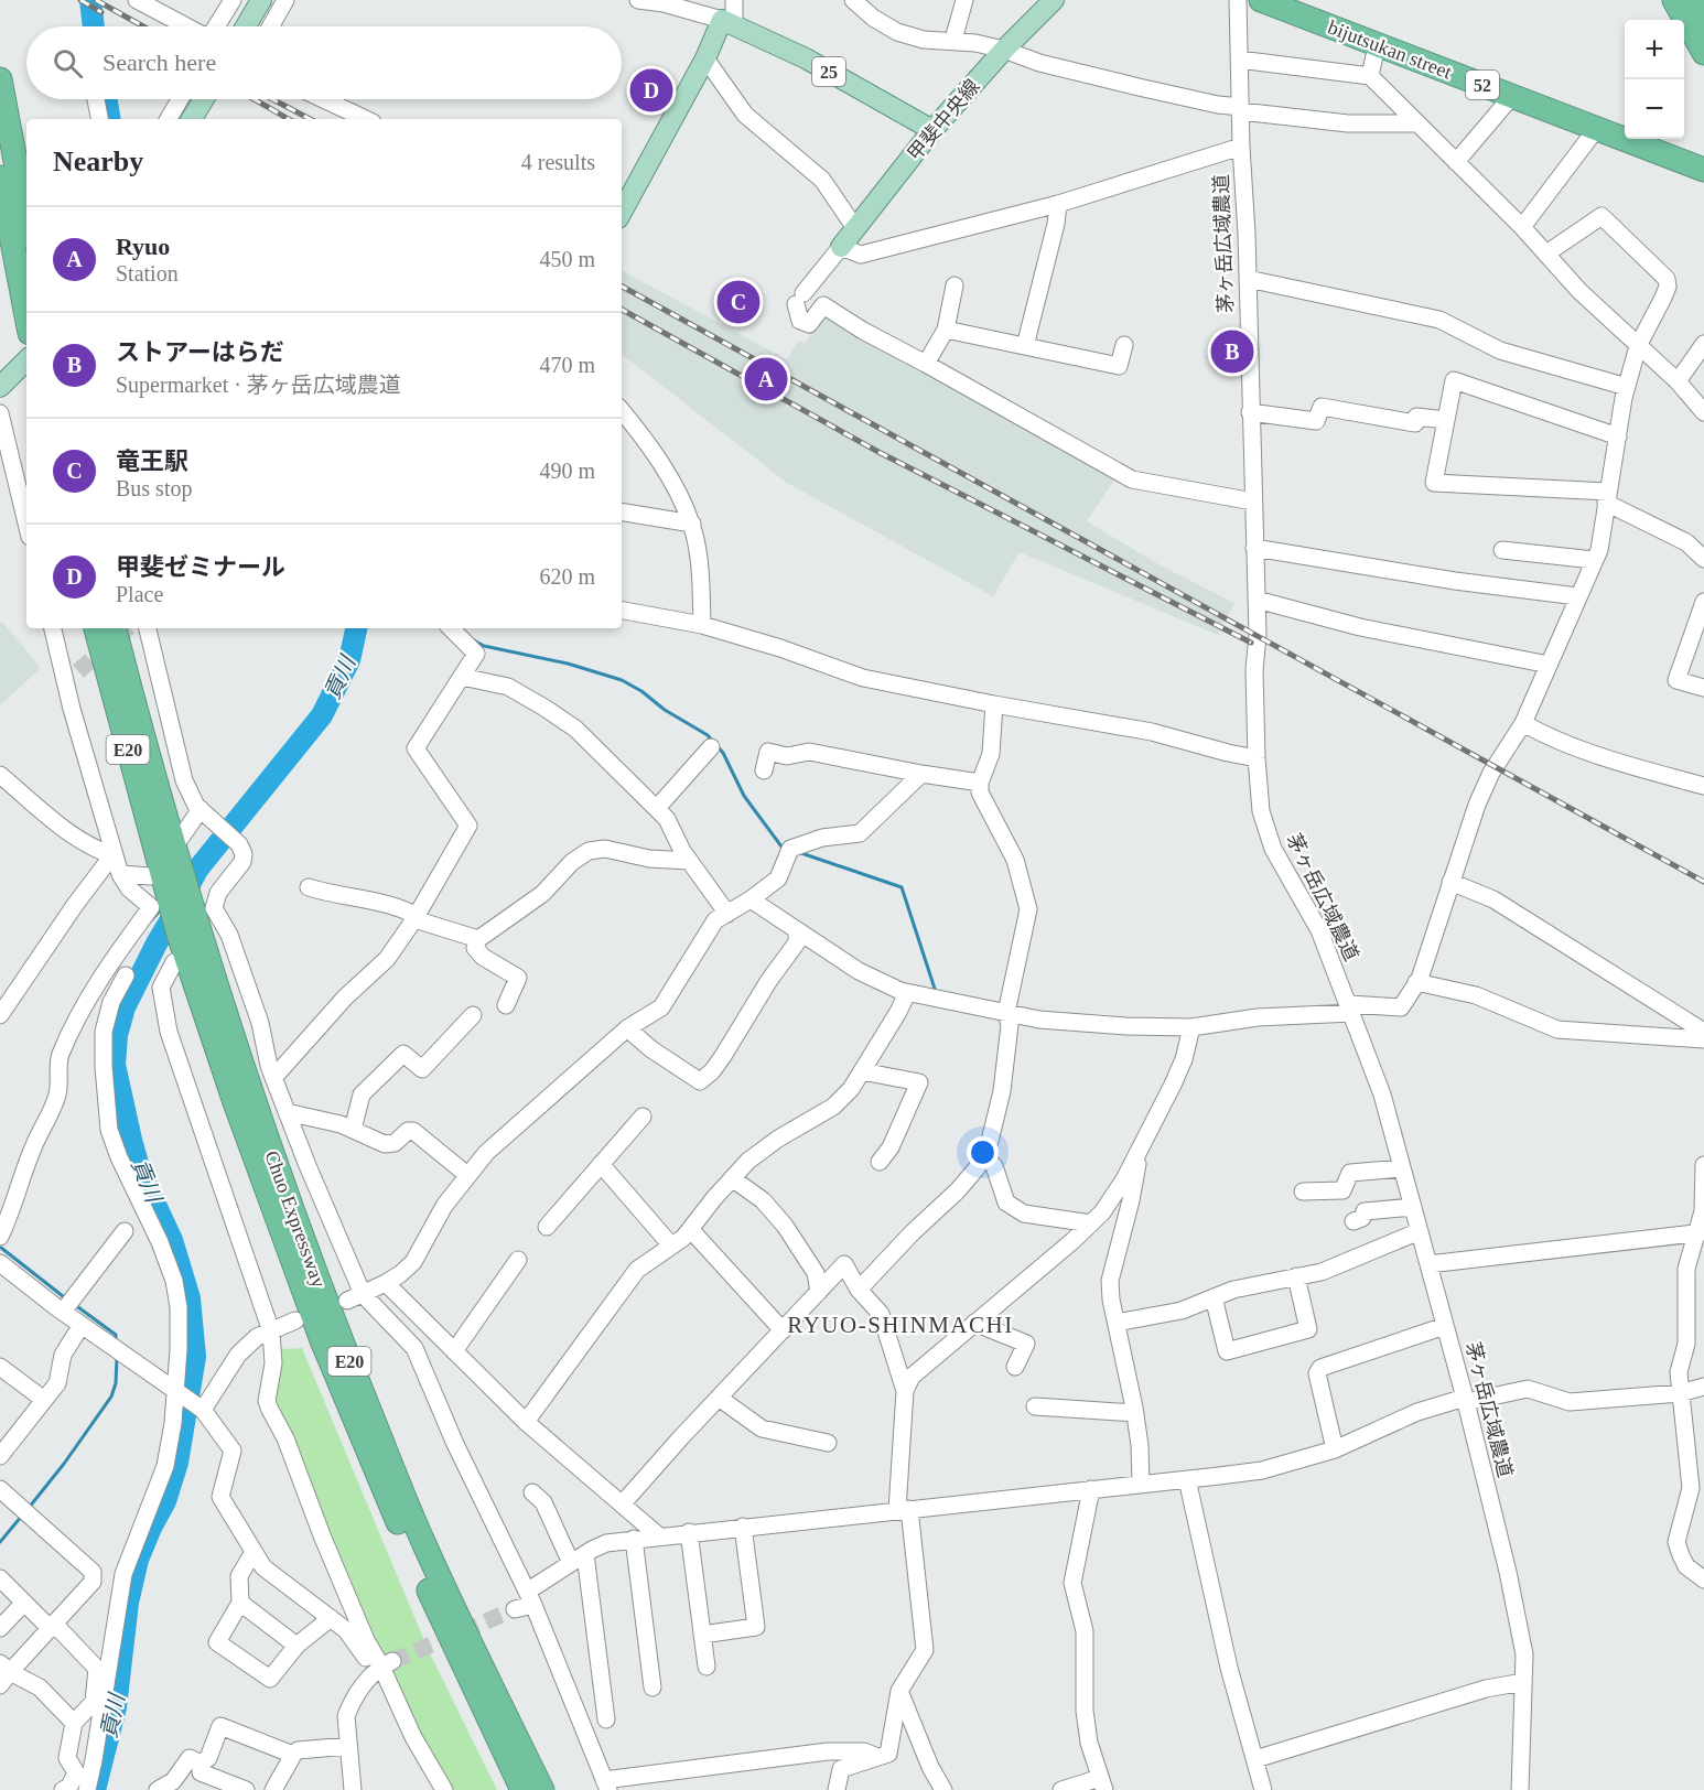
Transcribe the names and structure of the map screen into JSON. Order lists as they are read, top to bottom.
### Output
{
  "streets": {
    "highway": [
      "bijutsukan street",
      "52",
      "E20",
      "Chuo Expressway"
    ],
    "main road": ["25", "甲斐中央線"],
    "street": ["茅ヶ岳広域農道"]
  },
  "crossings": [
    ["25", "甲斐中央線"]
  ],
  "districts": ["RYUO-SHINMACHI"],
  "water": ["貢川"],
  "page": {
    "map_buttons": ["+", "−"],
    "search": "Search here",
    "pins": [
      "D",
      "C",
      "B",
      "A"
    ],
    "heading": ["Nearby", "4 results"],
    "list": [
      {
        "mark": "A",
        "name": "Ryuo",
        "note": "Station",
        "value": "450 m"
      },
      {
        "mark": "B",
        "name": "ストアーはらだ",
        "note": "Supermarket · 茅ヶ岳広域農道",
        "value": "470 m"
      },
      {
        "mark": "C",
        "name": "竜王駅",
        "note": "Bus stop",
        "value": "490 m"
      },
      {
        "mark": "D",
        "name": "甲斐ゼミナール",
        "note": "Place",
        "value": "620 m"
      }
    ]
  }
}
